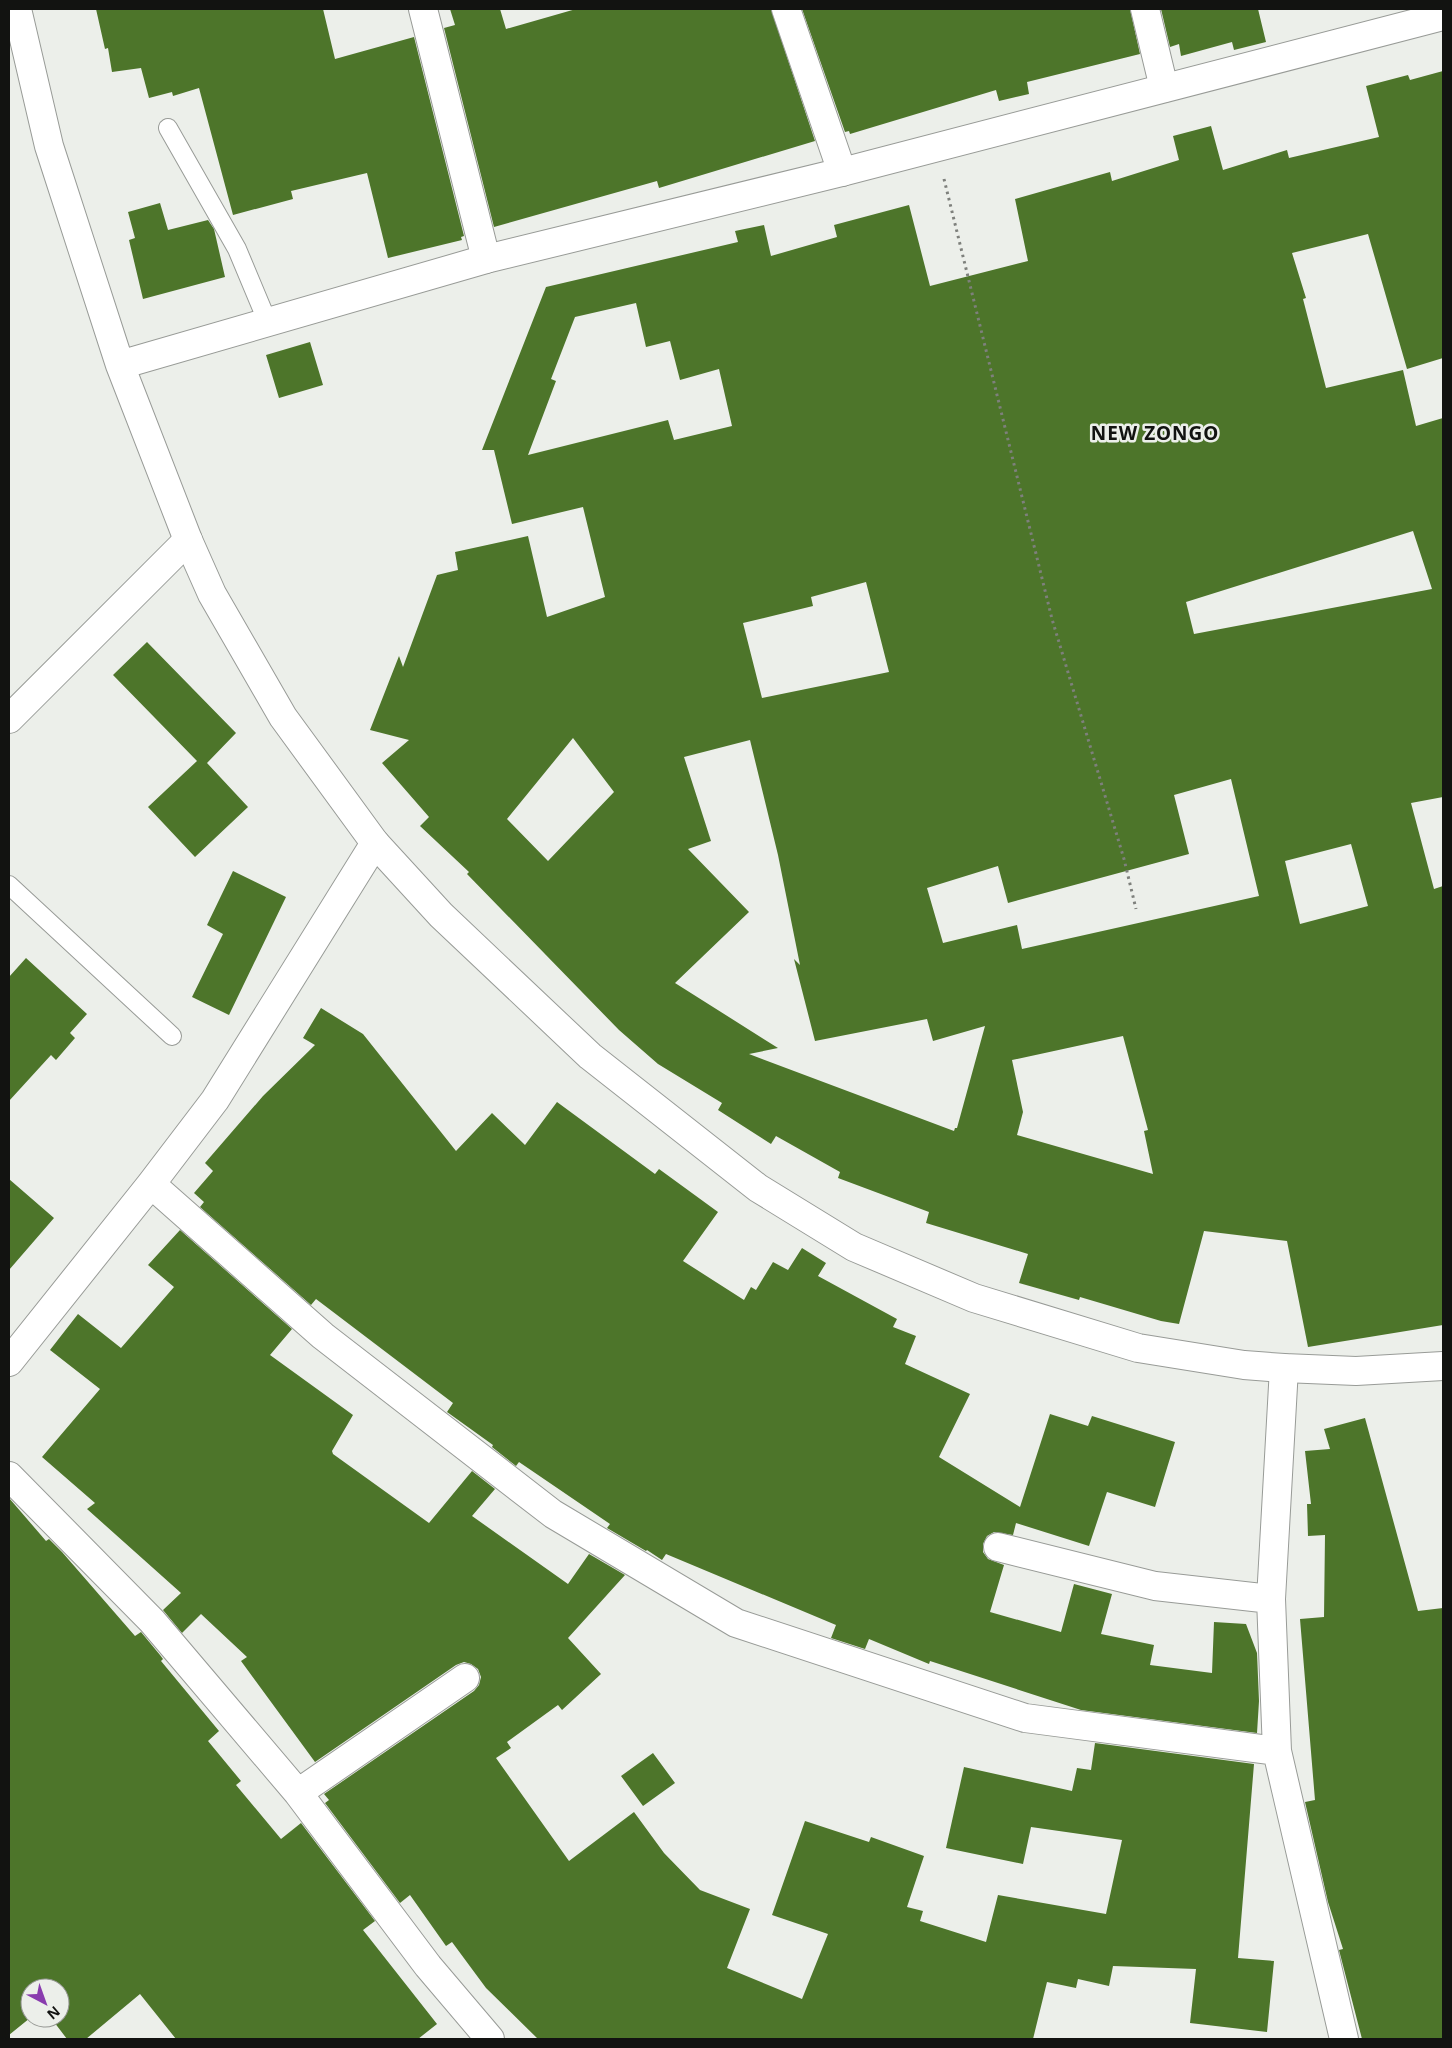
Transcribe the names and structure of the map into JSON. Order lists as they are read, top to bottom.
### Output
{
  "districts": ["NEW ZONGO"],
  "north": "bottom right"
}
